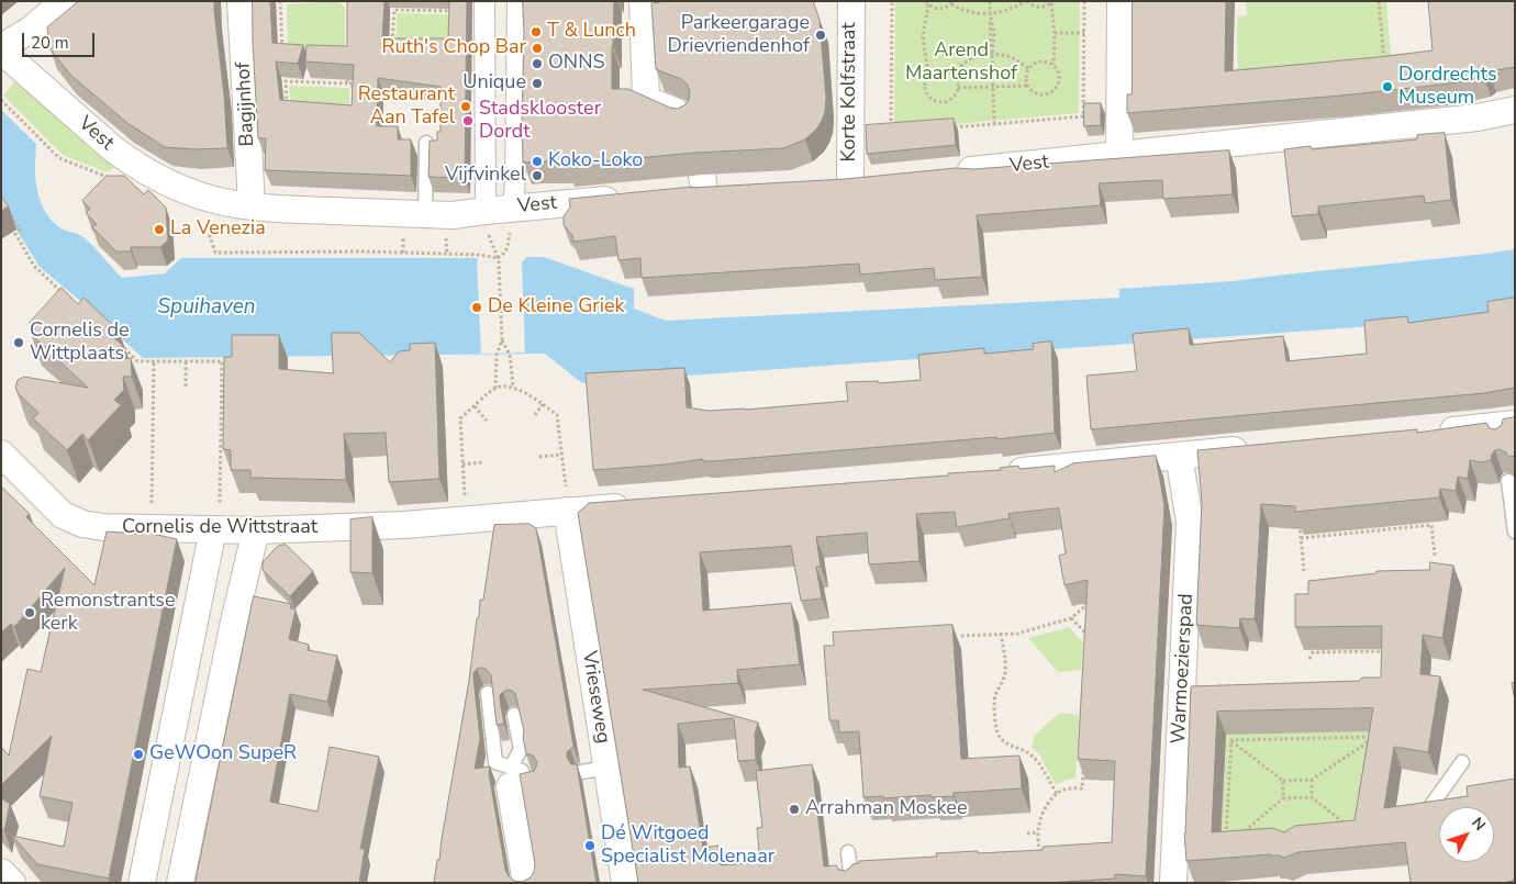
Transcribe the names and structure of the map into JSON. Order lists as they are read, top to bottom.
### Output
{
  "streets": {
    "street": [
      "Korte Kolfstraat",
      "Bagijnhof",
      "Vest",
      "Cornelis de Wittstraat",
      "Warmoezierspad",
      "Vrieseweg"
    ]
  },
  "crossings": [
    ["Bagijnhof", "Vest"],
    ["Cornelis de Wittstraat", "Vrieseweg"]
  ],
  "water": ["Spuihaven"],
  "parks": ["Arend Maartenshof"],
  "places": [
    "T & Lunch",
    "Parkeergarage Drievriendenhof",
    "Ruth's Chop Bar",
    "ONNS",
    "Unique",
    "Dordrechts Museum",
    "Restaurant Aan Tafel",
    "Stadsklooster Dordt",
    "Koko-Loko",
    "Vijfvinkel",
    "La Venezia",
    "De Kleine Griek",
    "Cornelis de Wittplaats",
    "Remonstrantse kerk",
    "GeWOon SupeR",
    "Arrahman Moskee",
    "Dé Witgoed Specialist Molenaar"
  ],
  "scale_bar": "20 m",
  "north": "top right"
}
